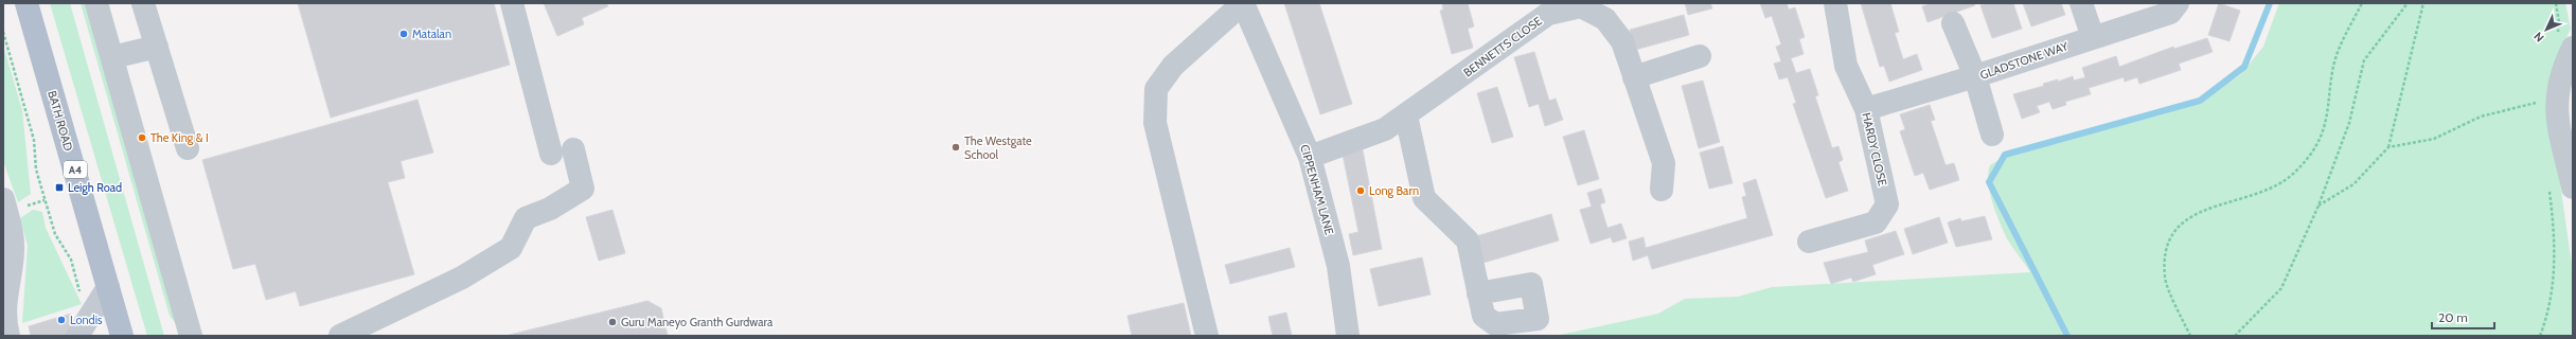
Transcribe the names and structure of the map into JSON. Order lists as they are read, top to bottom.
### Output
{
  "streets": {
    "main road": ["BATH ROAD", "A4"],
    "street": [
      "BENNETTS CLOSE",
      "GLADSTONE WAY",
      "HARDY CLOSE",
      "CIPPENHAM LANE"
    ]
  },
  "crossings": [
    ["BENNETTS CLOSE", "CIPPENHAM LANE"],
    ["GLADSTONE WAY", "HARDY CLOSE"]
  ],
  "places": {
    "other": [
      "Matalan",
      "The King & I",
      "The Westgate School",
      "Long Barn",
      "Londis",
      "Guru Maneyo Granth Gurdwara"
    ],
    "transit": ["Leigh Road"]
  },
  "scale_bar": "20 m",
  "north": "bottom left"
}
